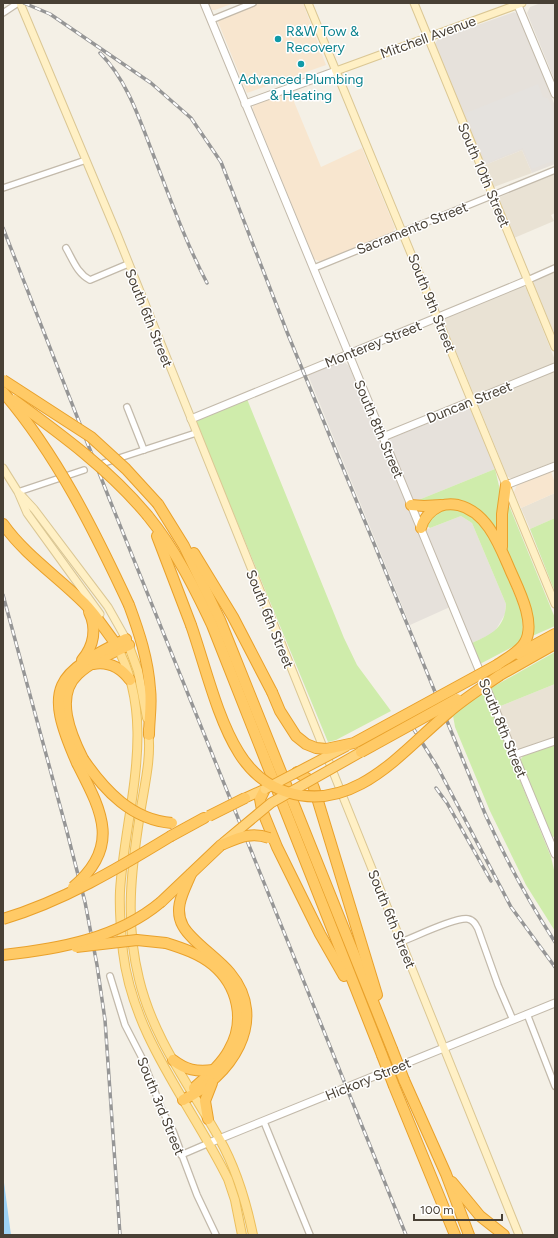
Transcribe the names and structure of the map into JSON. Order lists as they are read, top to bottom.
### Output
{
  "streets": {
    "main road": [
      "Mitchell Avenue",
      "South 10th Street",
      "South 9th Street",
      "South 6th Street"
    ],
    "street": [
      "Sacramento Street",
      "Monterey Street",
      "Duncan Street",
      "South 8th Street",
      "Hickory Street",
      "South 3rd Street"
    ]
  },
  "crossings": [
    ["Mitchell Avenue", "South 10th Street"],
    ["Mitchell Avenue", "South 9th Street"],
    ["Mitchell Avenue", "South 8th Street"],
    ["South 10th Street", "Sacramento Street"],
    ["South 10th Street", "Monterey Street"],
    ["Sacramento Street", "South 9th Street"],
    ["Sacramento Street", "South 8th Street"],
    ["South 9th Street", "Monterey Street"],
    ["South 9th Street", "Duncan Street"],
    ["South 6th Street", "Monterey Street"],
    ["South 6th Street", "Hickory Street"],
    ["Monterey Street", "South 8th Street"],
    ["Duncan Street", "South 8th Street"],
    ["Hickory Street", "South 3rd Street"]
  ],
  "places": ["R&W Tow & Recovery", "Advanced Plumbing & Heating"],
  "scale_bar": "100 m"
}
